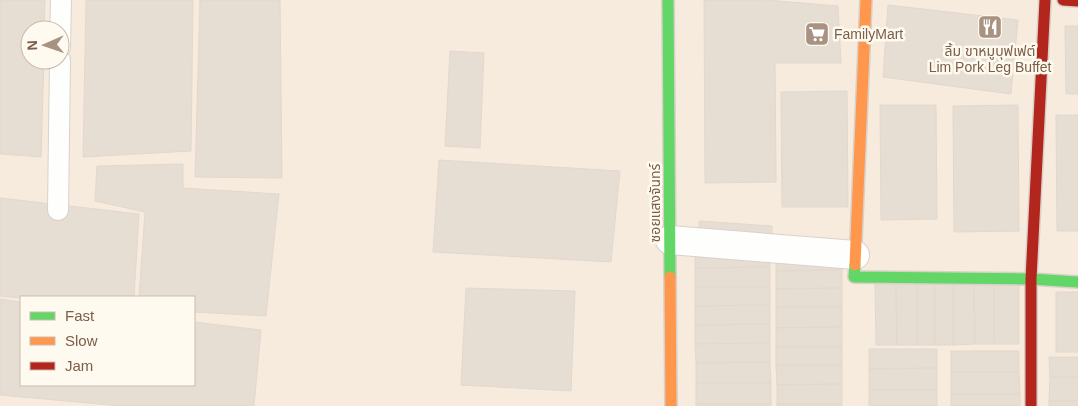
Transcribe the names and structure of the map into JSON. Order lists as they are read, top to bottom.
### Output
{
  "streets": {
    "street": ["ซอยแสงจันทร์"]
  },
  "places": {
    "restaurant": ["ลิ้ม ขาหมูบุฟเฟต์ Lim Pork Leg Buffet"],
    "supermarket": ["FamilyMart"]
  },
  "legend": ["Fast", "Slow", "Jam"],
  "north": "left"
}
